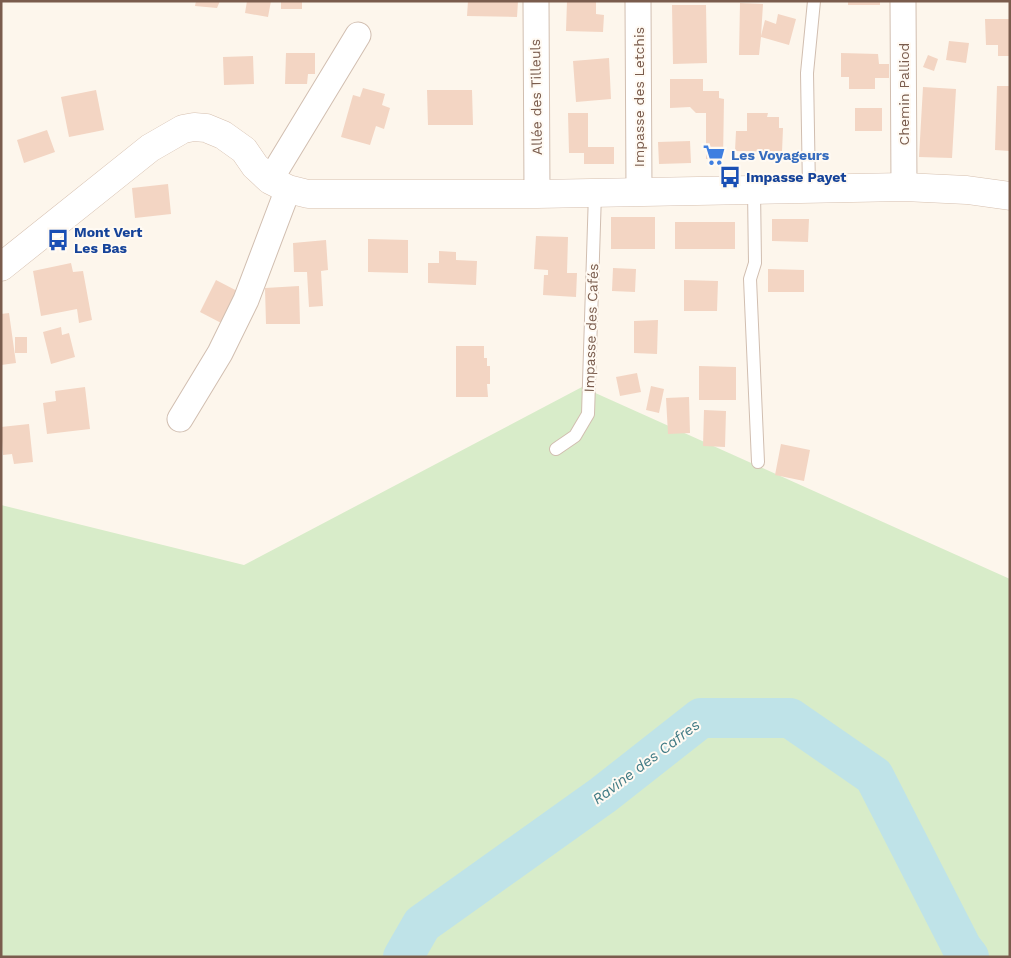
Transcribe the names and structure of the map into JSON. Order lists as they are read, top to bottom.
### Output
{
  "streets": {
    "street": ["Chemin Palliod", "Allée des Tilleuls", "Impasse des Letchis"],
    "lane": ["Impasse des Cafés"]
  },
  "water": ["Ravine des Cafres"],
  "places": {
    "supermarket": ["Les Voyageurs"],
    "bus stop": ["Impasse Payet", "Mont Vert Les Bas"]
  }
}
